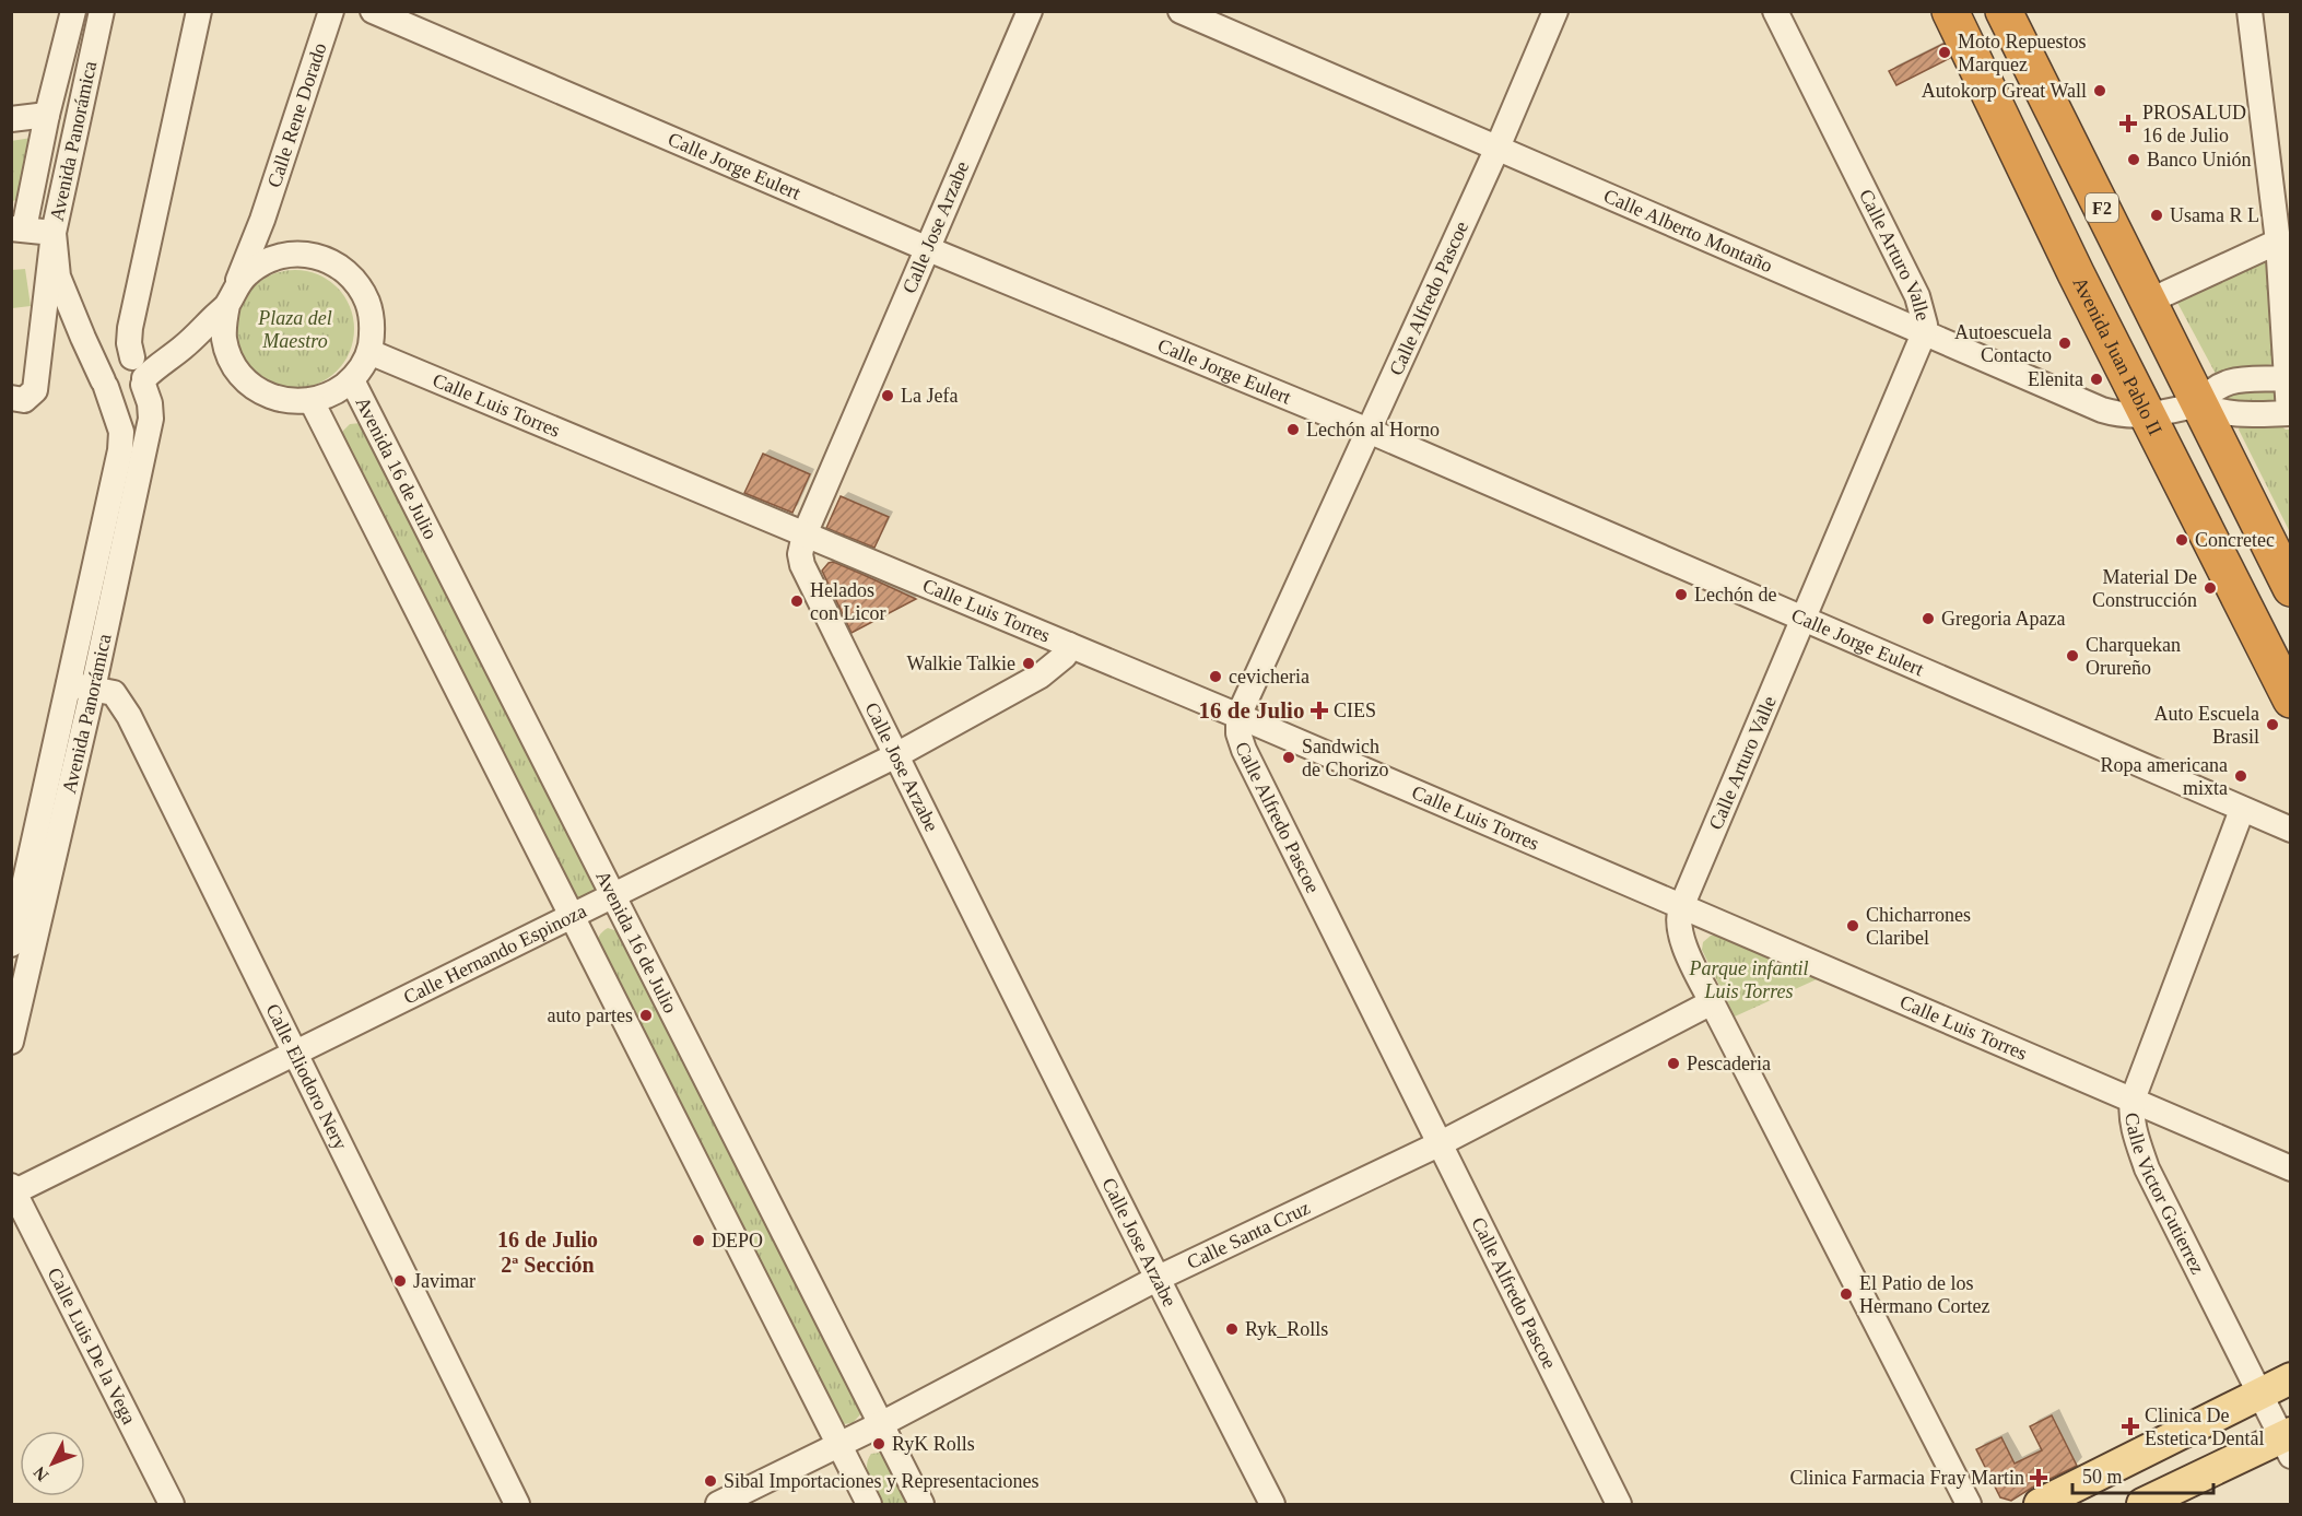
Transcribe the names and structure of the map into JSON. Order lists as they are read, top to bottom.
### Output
{
  "streets": {
    "highway": ["F2", "Avenida Juan Pablo II"],
    "street": [
      "Calle Rene Dorado",
      "Avenida Panorámica",
      "Calle Jorge Eulert",
      "Calle Jose Arzabe",
      "Calle Alberto Montaño",
      "Calle Arturo Valle",
      "Calle Alfredo Pascoe",
      "Calle Luis Torres",
      "Avenida 16 de Julio",
      "Calle Hernando Espinoza",
      "Calle Eliodoro Nery",
      "Calle Victor Gutierrez",
      "Calle Santa Cruz",
      "Calle Luis De la Vega"
    ]
  },
  "crossings": [
    ["Calle Rene Dorado", "Calle Luis Torres"],
    ["Calle Rene Dorado", "Avenida 16 de Julio"],
    ["Avenida Panorámica", "Calle Eliodoro Nery"],
    ["Calle Jorge Eulert", "Calle Jose Arzabe"],
    ["Calle Jorge Eulert", "Calle Arturo Valle"],
    ["Calle Jorge Eulert", "Calle Alfredo Pascoe"],
    ["Calle Jorge Eulert", "Calle Victor Gutierrez"],
    ["F2", "Calle Alberto Montaño"],
    ["Calle Jose Arzabe", "Calle Luis Torres"],
    ["Calle Jose Arzabe", "Calle Hernando Espinoza"],
    ["Calle Jose Arzabe", "Calle Santa Cruz"],
    ["Calle Alberto Montaño", "Calle Arturo Valle"],
    ["Calle Alberto Montaño", "Calle Alfredo Pascoe"],
    ["Calle Alberto Montaño", "Avenida Juan Pablo II"],
    ["Calle Arturo Valle", "Calle Luis Torres"],
    ["Calle Arturo Valle", "Calle Santa Cruz"],
    ["Calle Alfredo Pascoe", "Calle Luis Torres"],
    ["Calle Alfredo Pascoe", "Calle Santa Cruz"],
    ["Calle Luis Torres", "Avenida 16 de Julio"],
    ["Calle Luis Torres", "Calle Hernando Espinoza"],
    ["Calle Luis Torres", "Calle Victor Gutierrez"],
    ["Avenida 16 de Julio", "Calle Hernando Espinoza"],
    ["Avenida 16 de Julio", "Calle Santa Cruz"],
    ["Calle Hernando Espinoza", "Calle Eliodoro Nery"],
    ["Calle Hernando Espinoza", "Calle Luis De la Vega"]
  ],
  "districts": ["16 de Julio", "16 de Julio 2ª Sección"],
  "parks": ["Plaza del Maestro", "Parque infantil Luis Torres"],
  "places": {
    "other": [
      "Moto Repuestos Marquez",
      "Autokorp Great Wall",
      "Banco Unión",
      "Usama R L",
      "Autoescuela Contacto",
      "Elenita",
      "La Jefa",
      "Lechón al Horno",
      "Concretec",
      "Material De Construcción",
      "Lechón de",
      "Helados con Licor",
      "Gregoria Apaza",
      "Charquekan Orureño",
      "Walkie Talkie",
      "cevicheria",
      "Auto Escuela Brasil",
      "Sandwich de Chorizo",
      "Ropa americana mixta",
      "Chicharrones Claribel",
      "auto partes",
      "Pescaderia",
      "DEPO",
      "Javimar",
      "El Patio de los Hermano Cortez",
      "Ryk_Rolls",
      "RyK Rolls",
      "Sibal Importaciones y Representaciones"
    ],
    "health": [
      "PROSALUD 16 de Julio",
      "CIES",
      "Clinica De Estetica Dental",
      "Clinica Farmacia Fray Martin"
    ]
  },
  "scale_bar": "50 m",
  "north": "bottom left"
}
